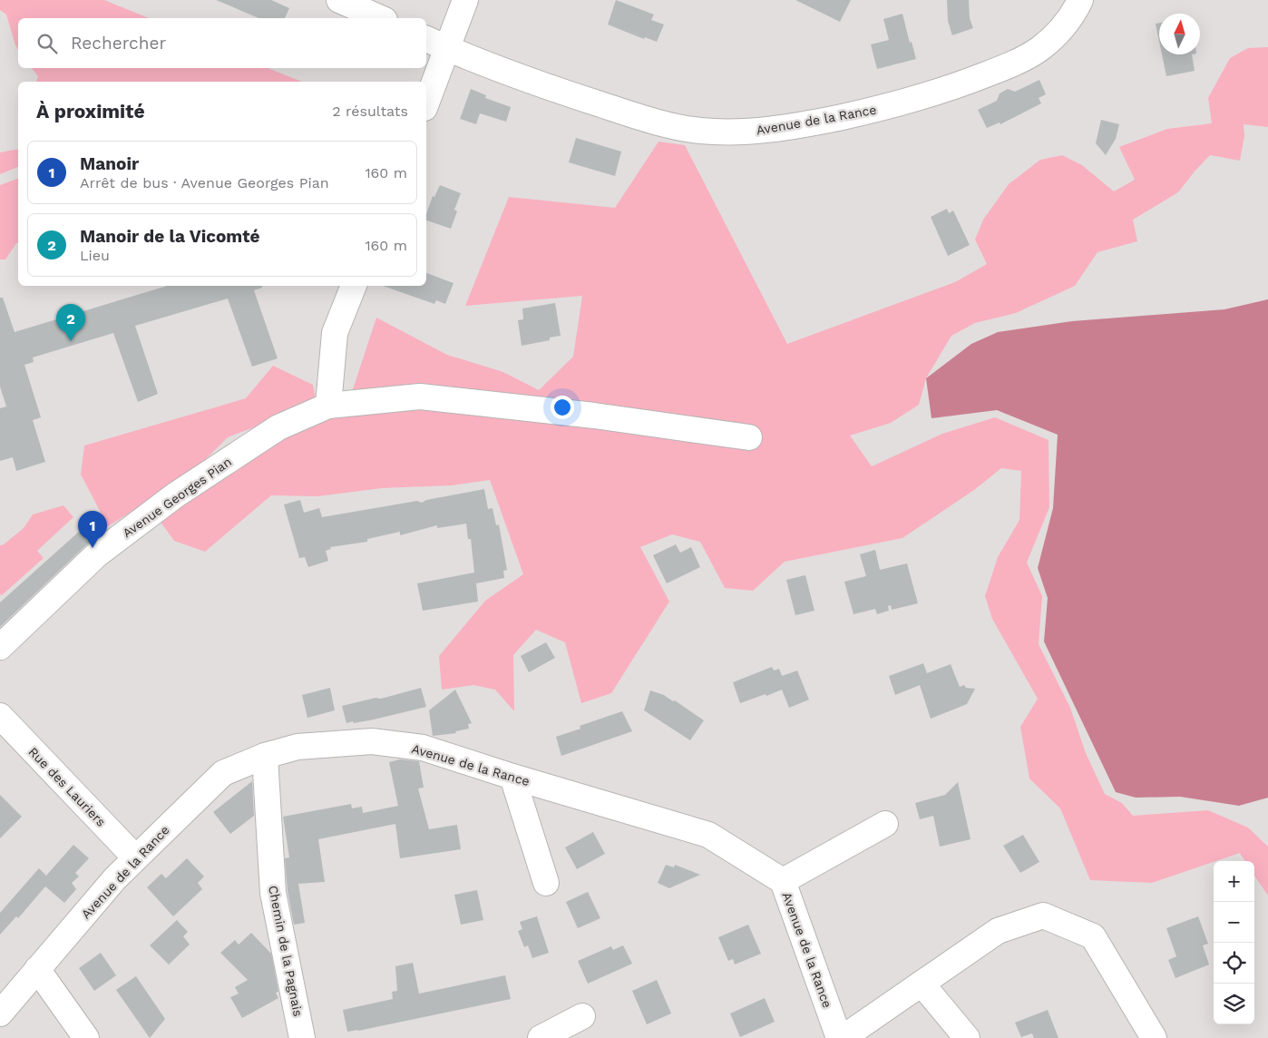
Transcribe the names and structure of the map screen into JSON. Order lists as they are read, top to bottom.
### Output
{
  "streets": {
    "street": [
      "Avenue de la Rance",
      "Avenue Georges Pian",
      "Rue des Lauriers",
      "Chemin de la Pagnais"
    ]
  },
  "crossings": [
    ["Avenue de la Rance", "Rue des Lauriers"],
    ["Avenue de la Rance", "Chemin de la Pagnais"]
  ],
  "north": "top",
  "page": {
    "search": "Rechercher",
    "heading": ["À proximité", "2 résultats"],
    "list": [
      {
        "mark": "1",
        "name": "Manoir",
        "note": "Arrêt de bus · Avenue Georges Pian",
        "value": "160 m"
      },
      {
        "mark": "2",
        "name": "Manoir de la Vicomté",
        "note": "Lieu",
        "value": "160 m"
      }
    ],
    "pins": ["2", "1"],
    "map_buttons": ["+", "−"]
  }
}
